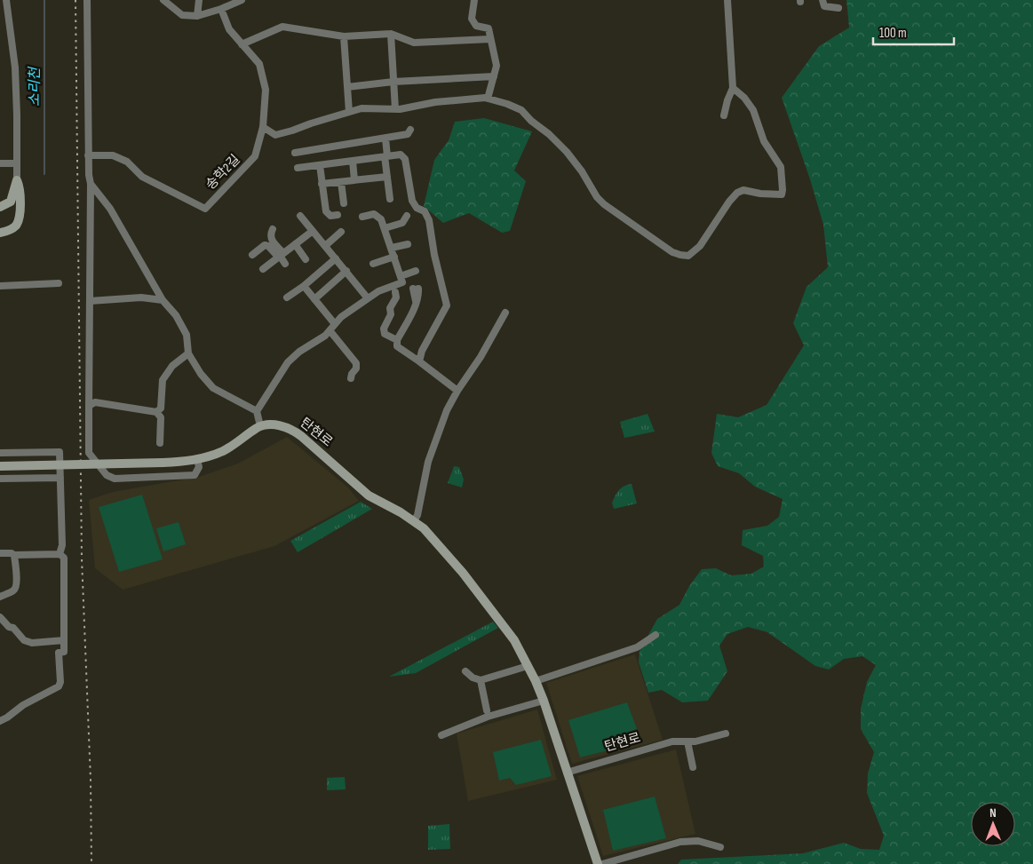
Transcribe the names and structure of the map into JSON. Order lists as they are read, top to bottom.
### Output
{
  "streets": {
    "main road": ["탄현로"],
    "street": ["송학2길"]
  },
  "water": ["소리천"],
  "scale_bar": "100 m",
  "north": "top"
}
